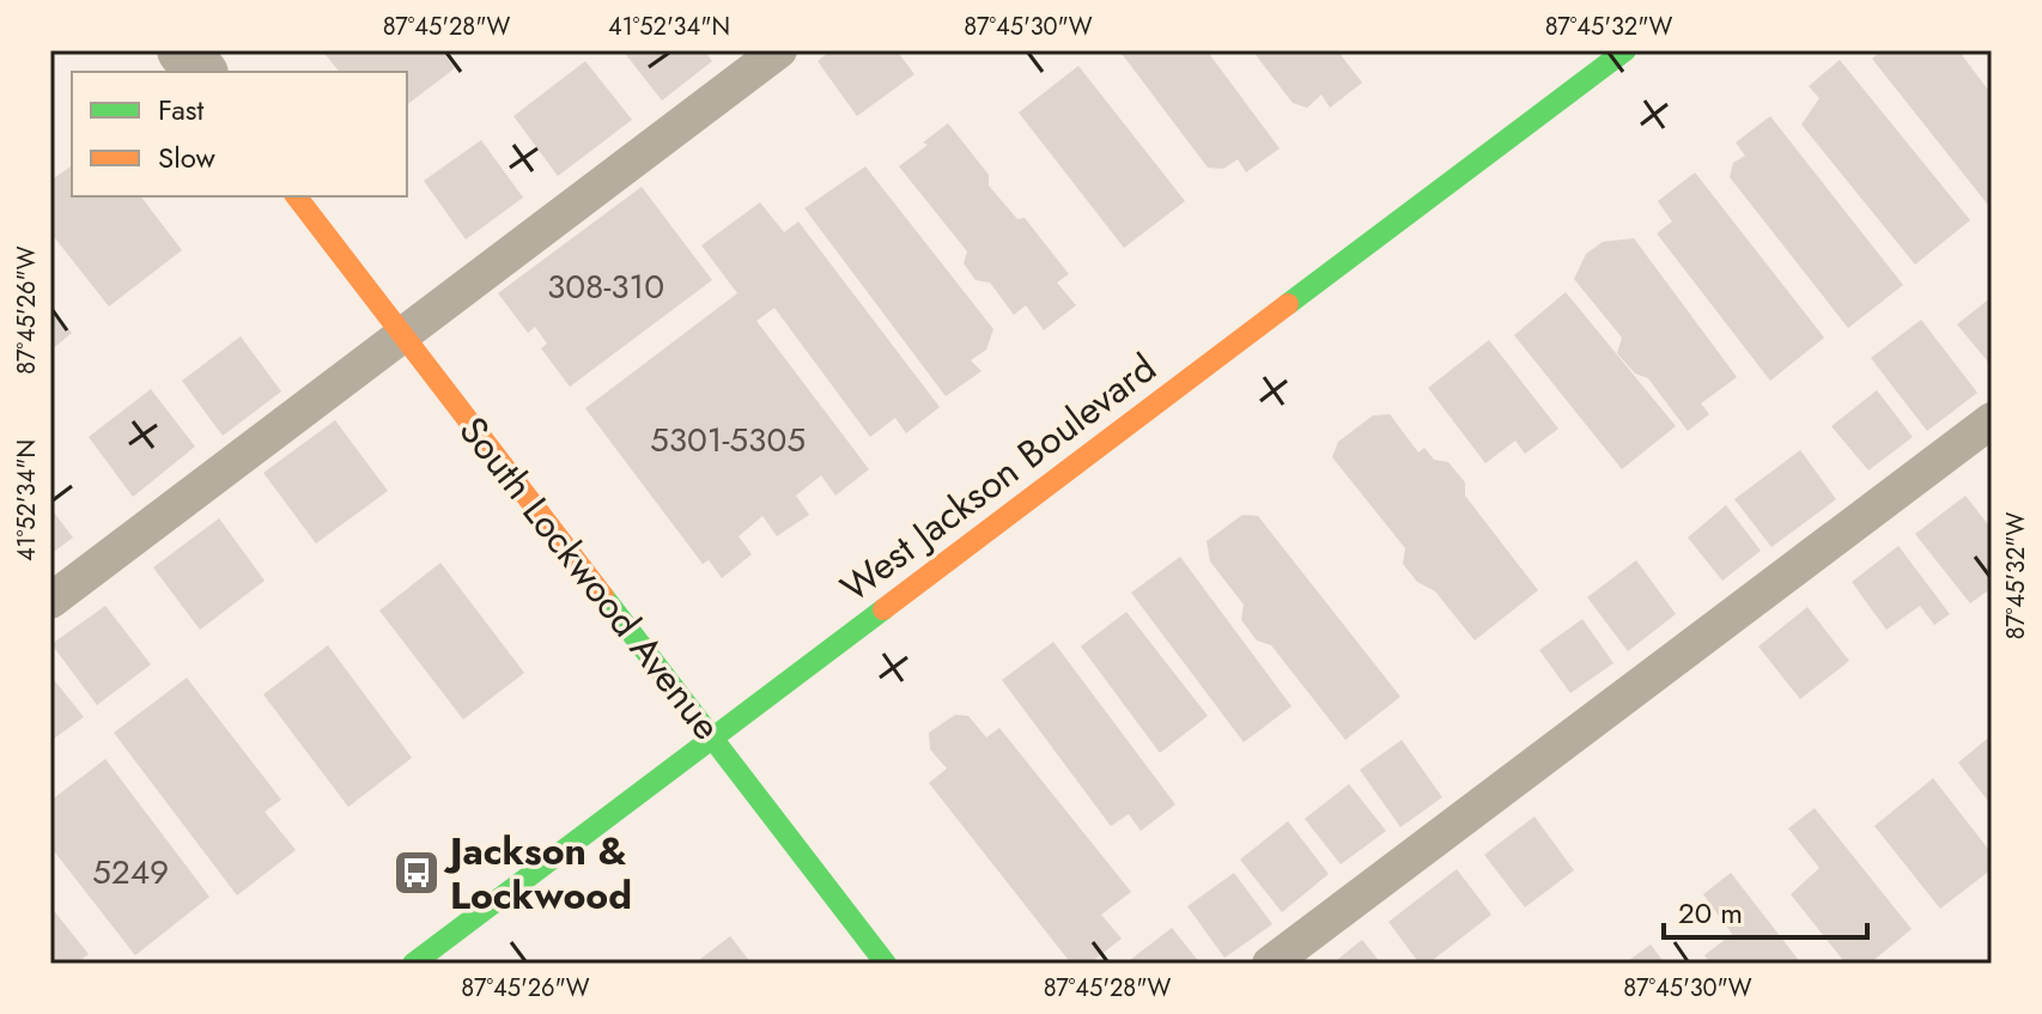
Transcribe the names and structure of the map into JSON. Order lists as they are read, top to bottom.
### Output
{
  "streets": {
    "street": ["West Jackson Boulevard", "South Lockwood Avenue"]
  },
  "crossings": [
    ["West Jackson Boulevard", "South Lockwood Avenue"]
  ],
  "places": {
    "bus stop": ["Jackson & Lockwood"]
  },
  "house_numbers": ["308-310", "5301-5305", "5249"],
  "legend": ["Fast", "Slow"],
  "scale_bar": "20 m",
  "coordinates": [
    "87°45'28\"W",
    "41°52'34\"N",
    "87°45'30\"W",
    "87°45'32\"W",
    "87°45'26\"W"
  ]
}
